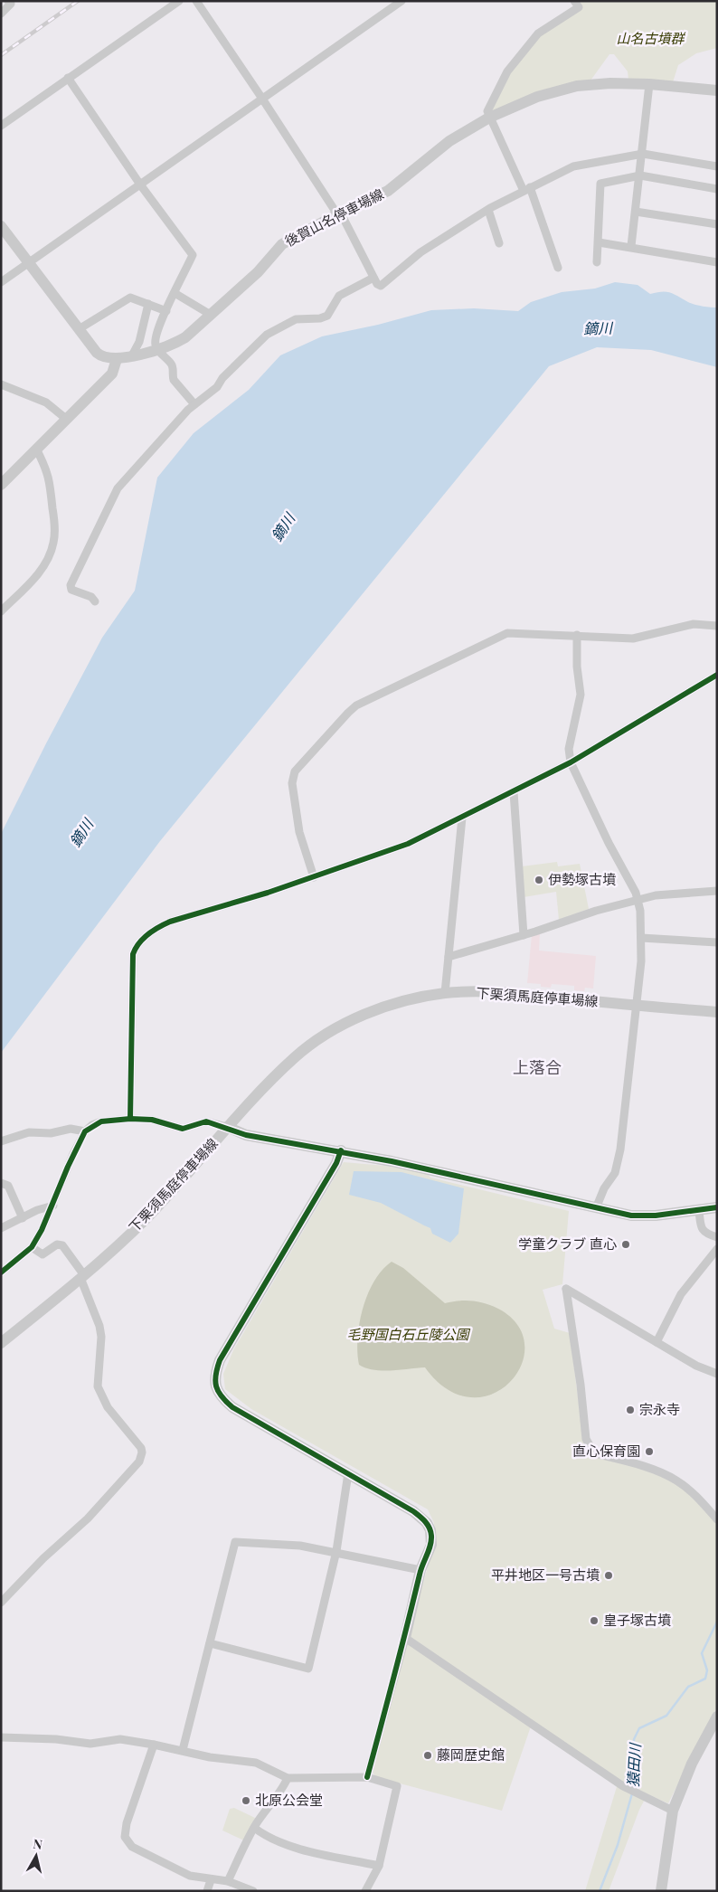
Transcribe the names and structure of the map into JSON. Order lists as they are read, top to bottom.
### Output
{
  "streets": {
    "main road": ["後賀山名停車場線", "下栗須馬庭停車場線"]
  },
  "districts": ["上落合"],
  "water": ["鏑川", "猿田川"],
  "parks": ["山名古墳群", "毛野国白石丘陵公園"],
  "places": [
    "伊勢塚古墳",
    "学童クラブ 直心",
    "宗永寺",
    "直心保育園",
    "平井地区一号古墳",
    "皇子塚古墳",
    "藤岡歴史館",
    "北原公会堂"
  ],
  "north": "top"
}
